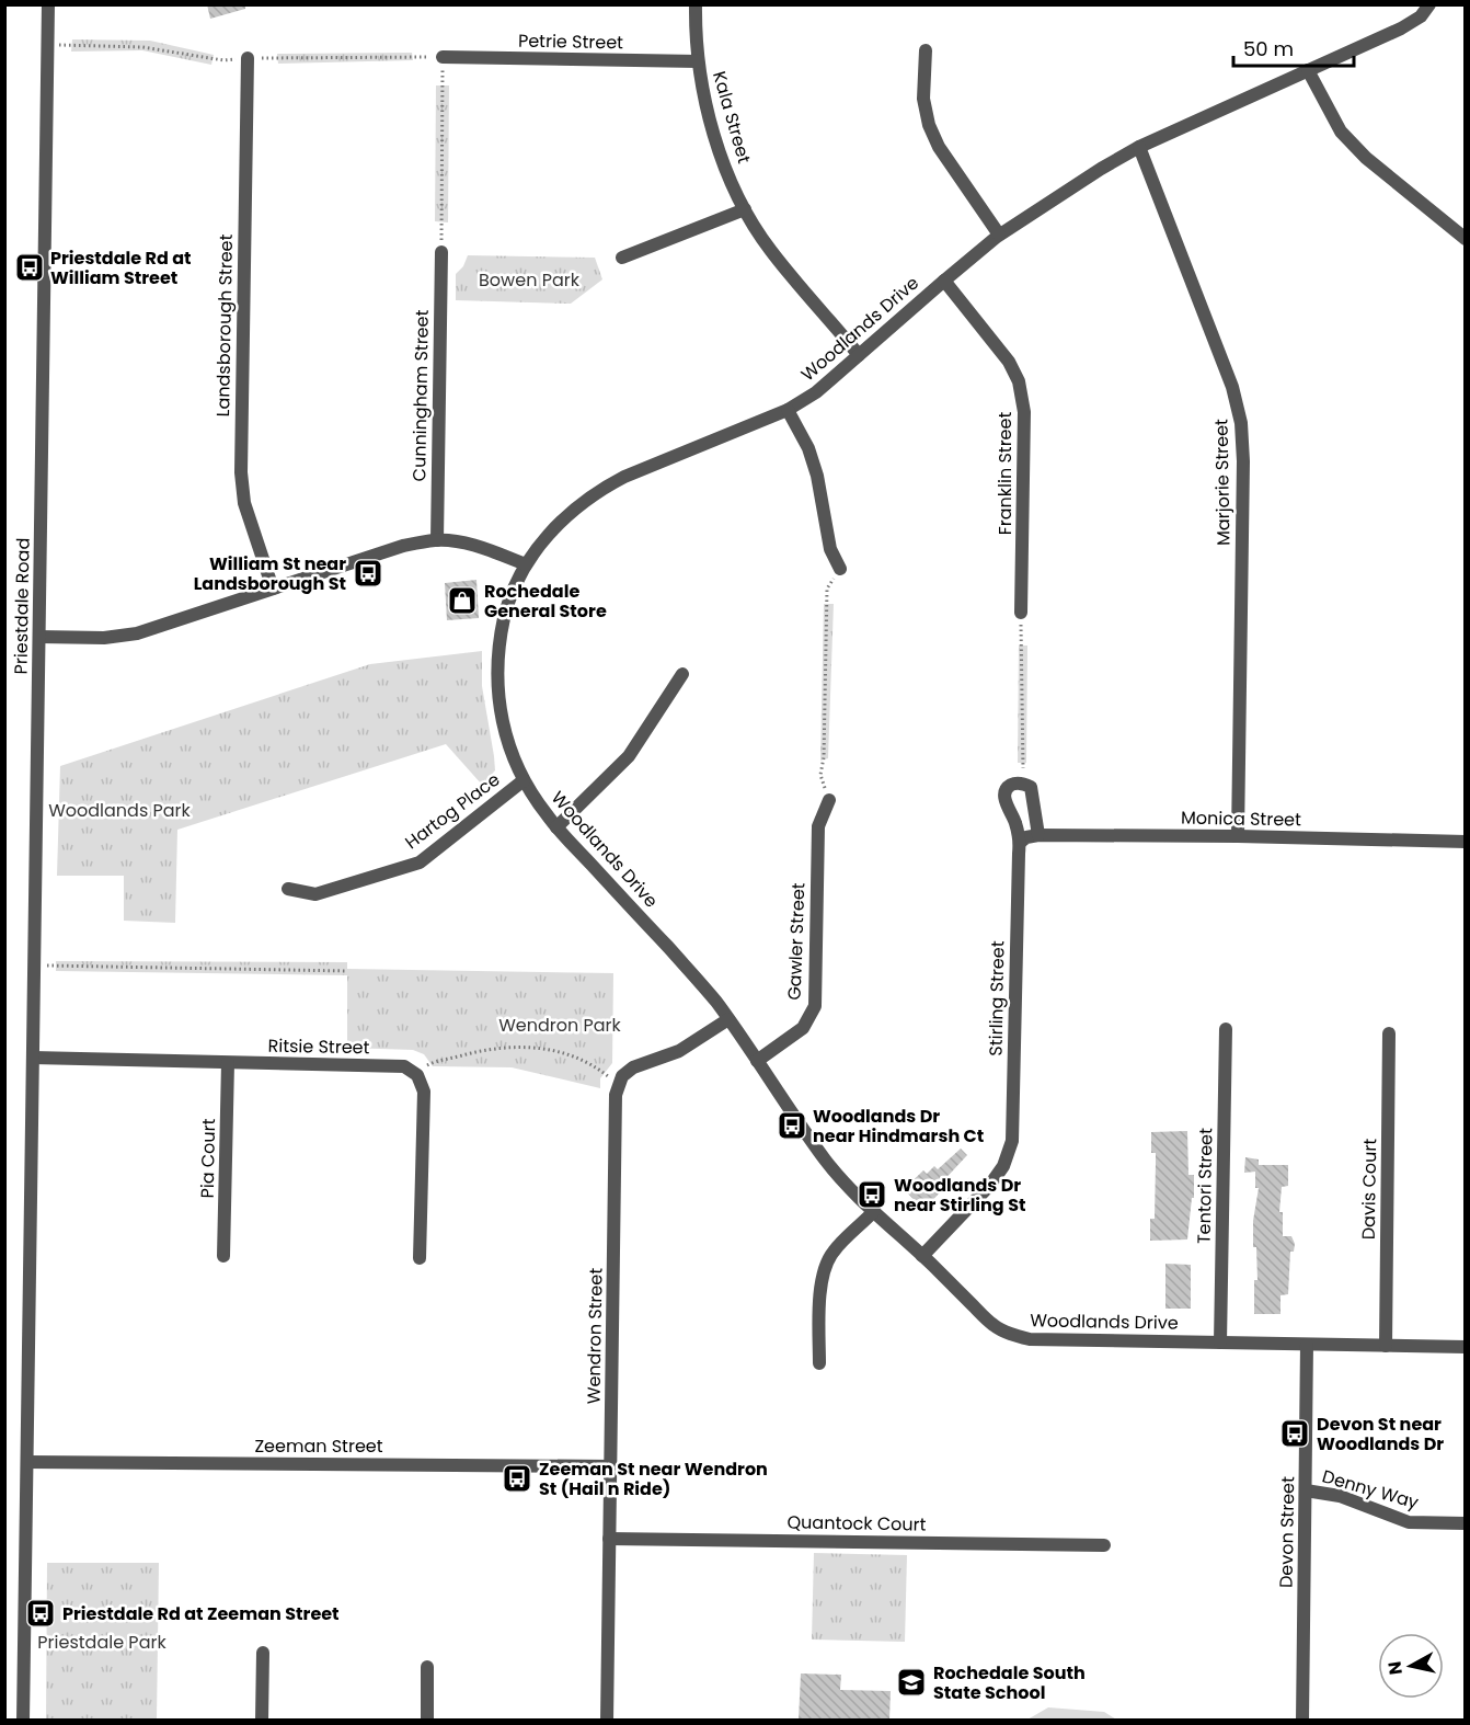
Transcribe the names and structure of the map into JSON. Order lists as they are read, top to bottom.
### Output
{
  "streets": {
    "street": [
      "Petrie Street",
      "Kala Street",
      "Landsborough Street",
      "Woodlands Drive",
      "Cunningham Street",
      "Franklin Street",
      "Marjorie Street",
      "Priestdale Road",
      "Hartog Place",
      "Monica Street",
      "Gawler Street",
      "Stirling Street",
      "Ritsie Street",
      "Pia Court",
      "Tentori Street",
      "Davis Court",
      "Wendron Street",
      "Zeeman Street",
      "Denny Way",
      "Quantock Court",
      "Devon Street"
    ]
  },
  "crossings": [
    ["Petrie Street", "Kala Street"],
    ["Kala Street", "Woodlands Drive"],
    ["Woodlands Drive", "Franklin Street"],
    ["Woodlands Drive", "Marjorie Street"],
    ["Woodlands Drive", "Hartog Place"],
    ["Woodlands Drive", "Gawler Street"],
    ["Woodlands Drive", "Stirling Street"],
    ["Woodlands Drive", "Tentori Street"],
    ["Woodlands Drive", "Davis Court"],
    ["Woodlands Drive", "Devon Street"],
    ["Marjorie Street", "Monica Street"],
    ["Priestdale Road", "Ritsie Street"],
    ["Priestdale Road", "Zeeman Street"],
    ["Monica Street", "Stirling Street"],
    ["Ritsie Street", "Pia Court"],
    ["Wendron Street", "Zeeman Street"],
    ["Wendron Street", "Quantock Court"],
    ["Denny Way", "Devon Street"]
  ],
  "parks": [
    "Bowen Park",
    "Woodlands Park",
    "Wendron Park",
    "Priestdale Park"
  ],
  "places": {
    "bus stop": [
      "Priestdale Rd at William Street",
      "William St near Landsborough St",
      "Woodlands Dr near Hindmarsh Ct",
      "Woodlands Dr near Stirling St",
      "Devon St near Woodlands Dr",
      "Zeeman St near Wendron St (Hail n Ride)",
      "Priestdale Rd at Zeeman Street"
    ],
    "shop": ["Rochedale General Store"],
    "school or university": ["Rochedale South State School"]
  },
  "scale_bar": "50 m",
  "north": "left"
}
